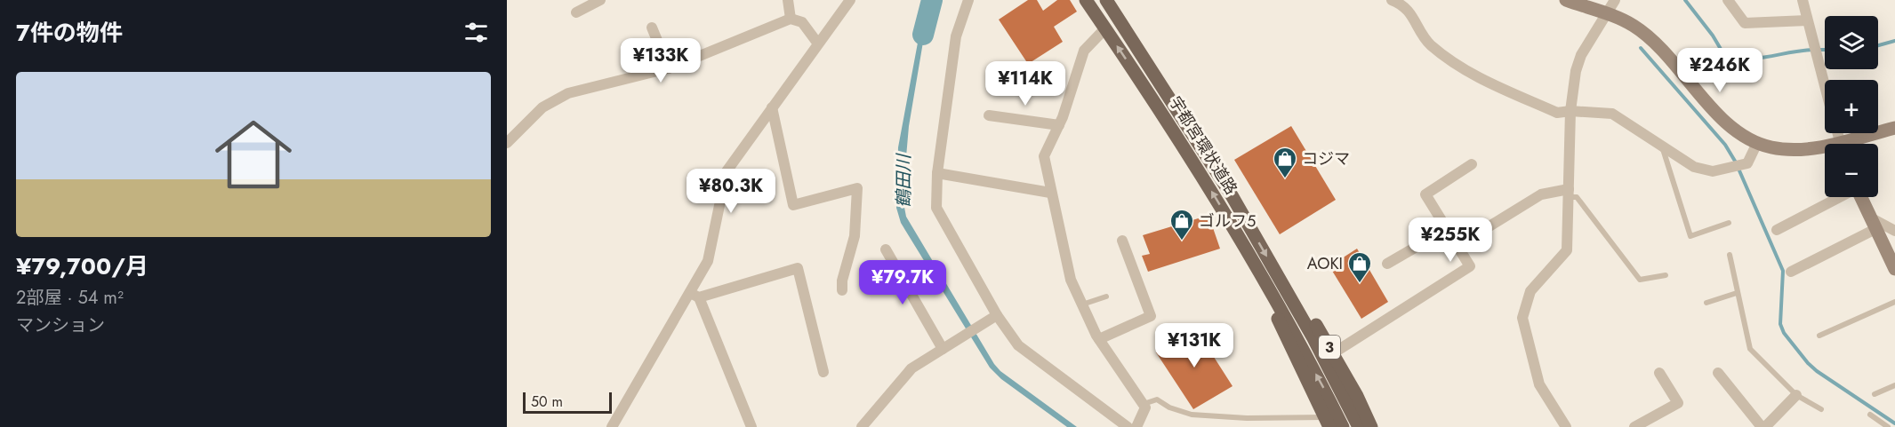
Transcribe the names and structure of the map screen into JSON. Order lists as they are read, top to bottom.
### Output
{
  "streets": {
    "main road": ["宇都宮環状道路", "3"]
  },
  "crossings": [
    ["宇都宮環状道路", "3"]
  ],
  "water": ["鶴田川"],
  "places": {
    "shop": ["コジマ", "ゴルフ５", "AOKI"]
  },
  "scale_bar": "50 m",
  "page": {
    "heading": "7件の物件",
    "map_buttons": ["+", "−"],
    "price": [
      "¥133K",
      "¥246K",
      "¥114K",
      "¥80.3K",
      "¥255K",
      "¥79.7K",
      "¥131K"
    ],
    "list": [
      {
        "name": "¥79,700/月",
        "note": "2部屋 · 54 m² · マンション"
      }
    ],
    "scale": "50 m"
  }
}
